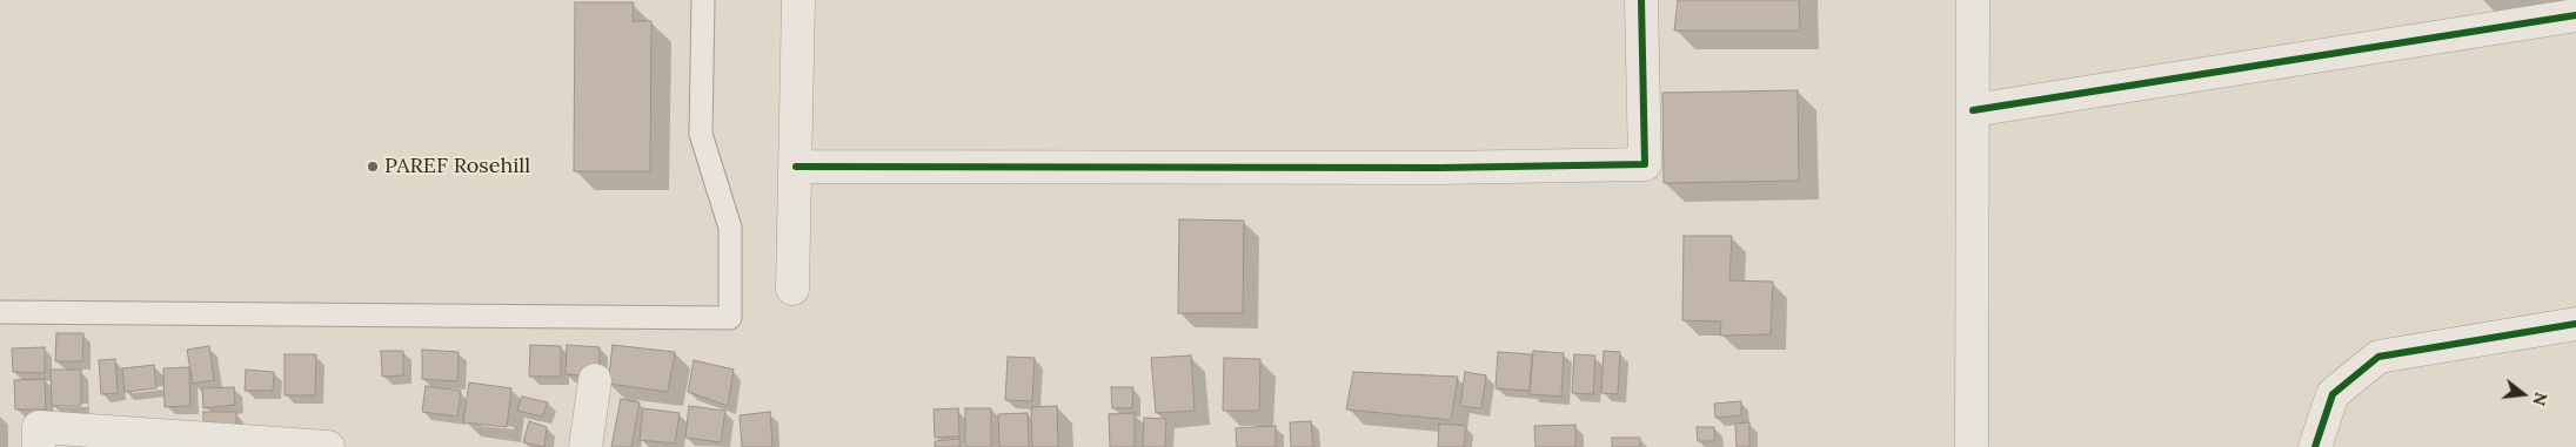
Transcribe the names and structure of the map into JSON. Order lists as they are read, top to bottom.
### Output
{
  "places": ["PAREF Rosehill"],
  "north": "right"
}
